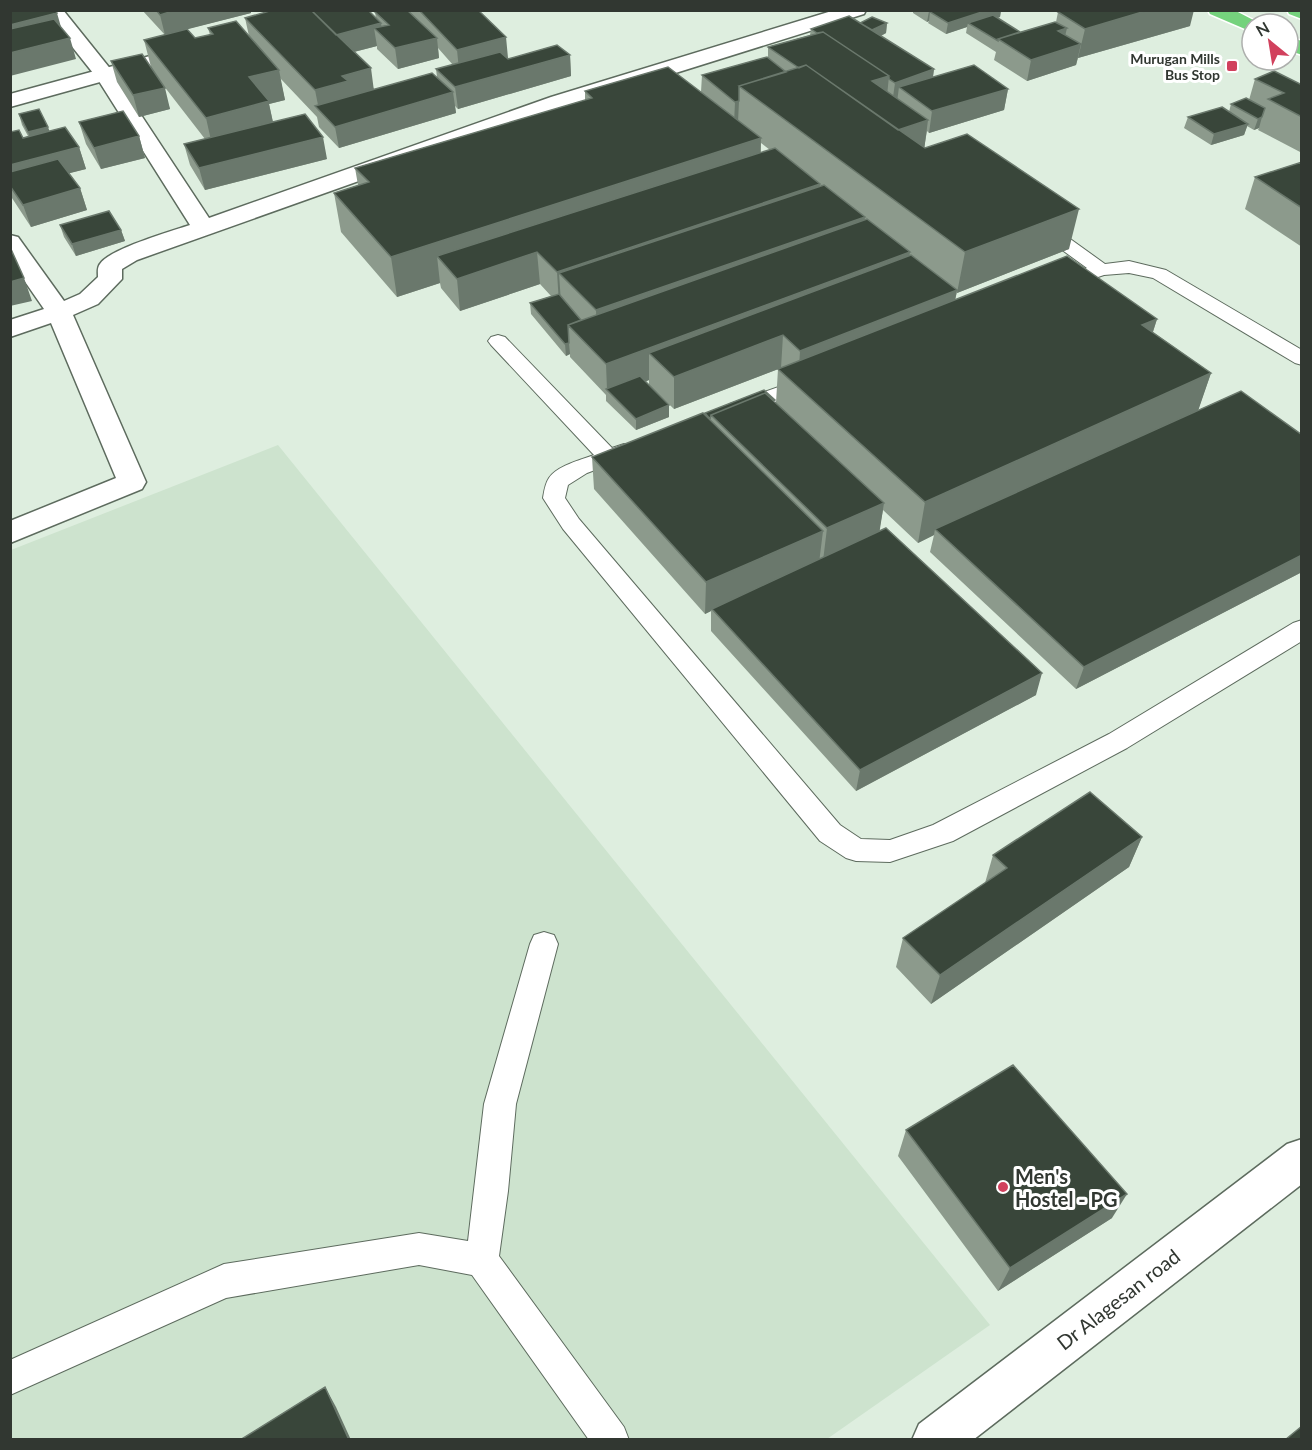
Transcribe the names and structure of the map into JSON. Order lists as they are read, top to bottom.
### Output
{
  "streets": {
    "street": ["Dr Alagesan road"]
  },
  "places": {
    "transit": ["Murugan Mills Bus Stop"],
    "other": ["Men's Hostel - PG"]
  },
  "north": "top left"
}
